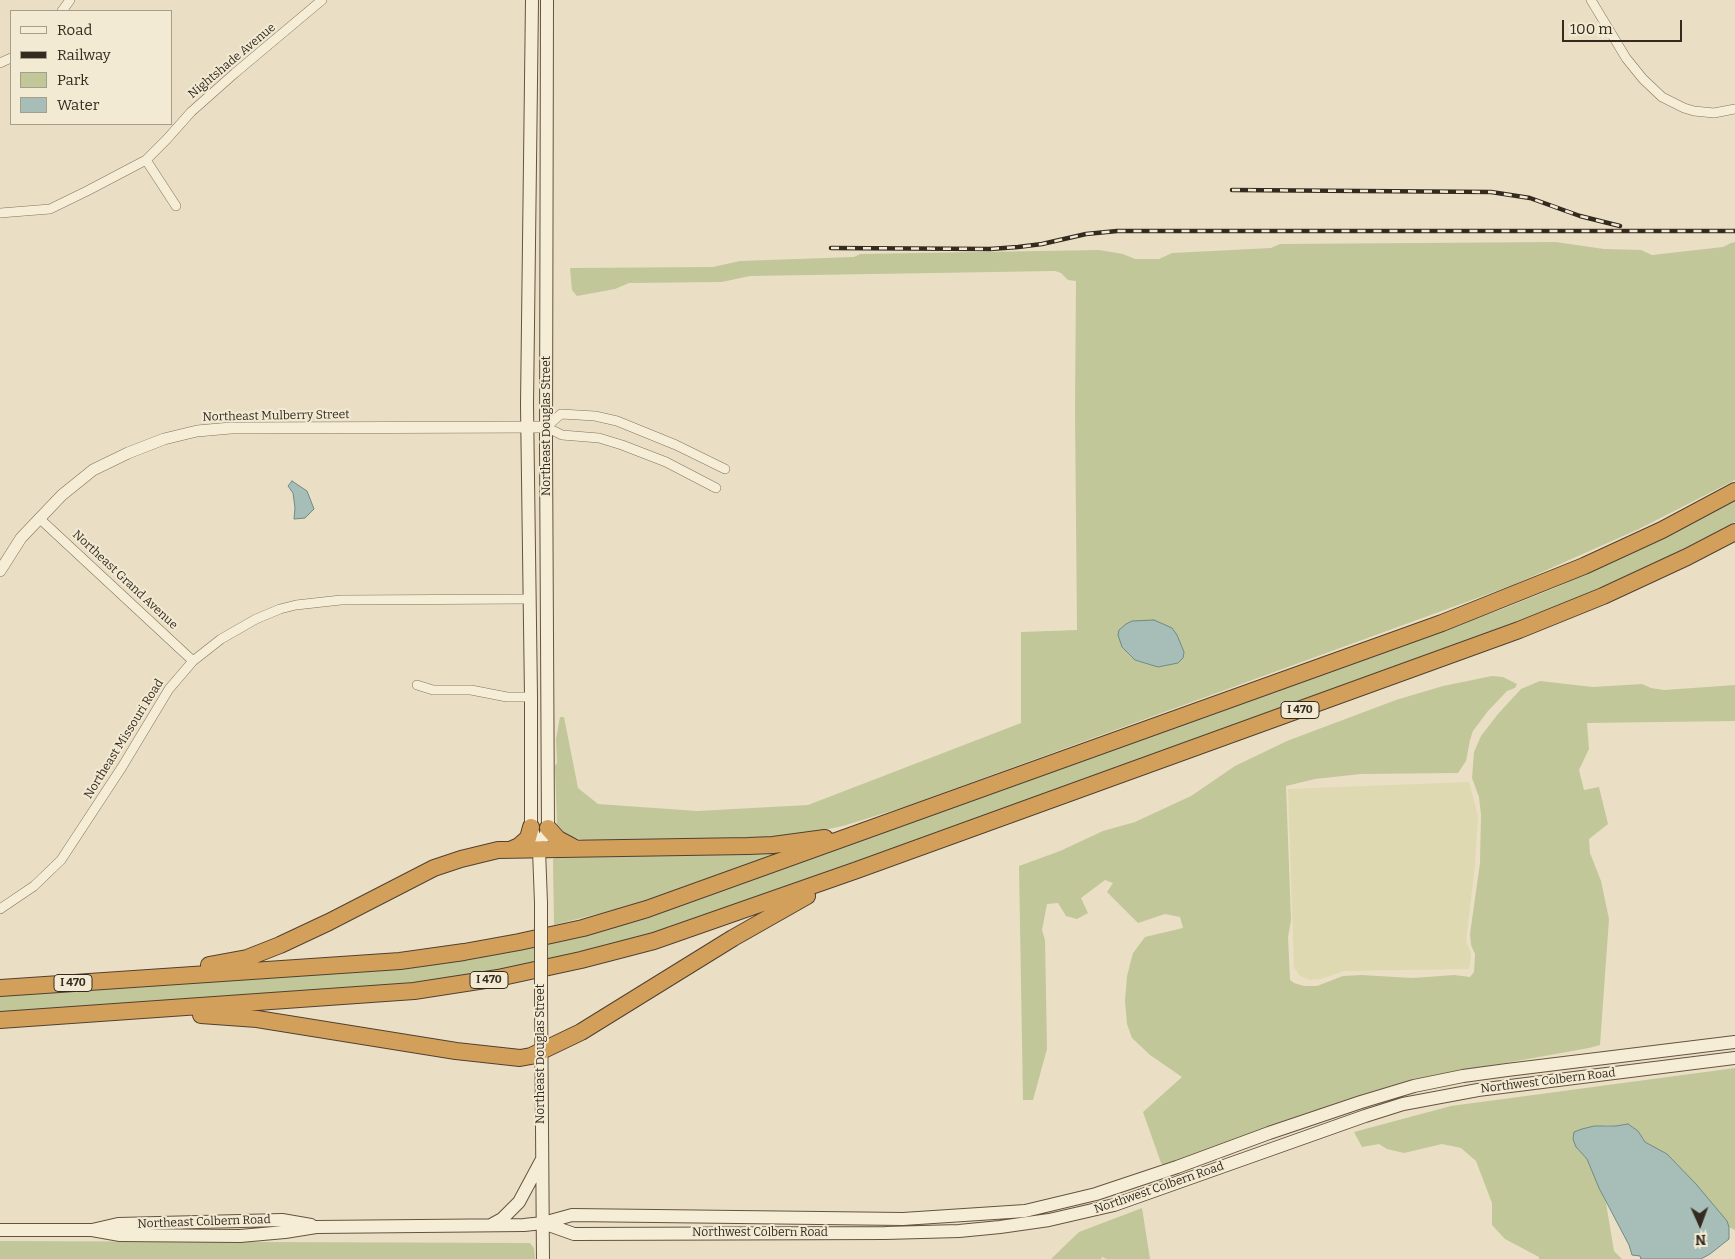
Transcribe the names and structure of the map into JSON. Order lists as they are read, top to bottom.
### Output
{
  "streets": {
    "highway": ["I 470"],
    "main road": ["Northeast Douglas Street", "Northwest Colbern Road", "Northeast Colbern Road"],
    "street": [
      "Nightshade Avenue",
      "Northeast Mulberry Street",
      "Northeast Grand Avenue",
      "Northeast Missouri Road"
    ]
  },
  "crossings": [
    ["Northeast Mulberry Street", "Northeast Douglas Street"],
    ["Northeast Mulberry Street", "Northeast Grand Avenue"],
    ["Northeast Douglas Street", "Northeast Missouri Road"],
    ["Northeast Douglas Street", "Northwest Colbern Road"],
    ["Northeast Grand Avenue", "Northeast Missouri Road"],
    ["Northwest Colbern Road", "Northeast Colbern Road"]
  ],
  "legend": [
    "Road",
    "Railway",
    "Park",
    "Water"
  ],
  "scale_bar": "100 m",
  "north": "bottom"
}
